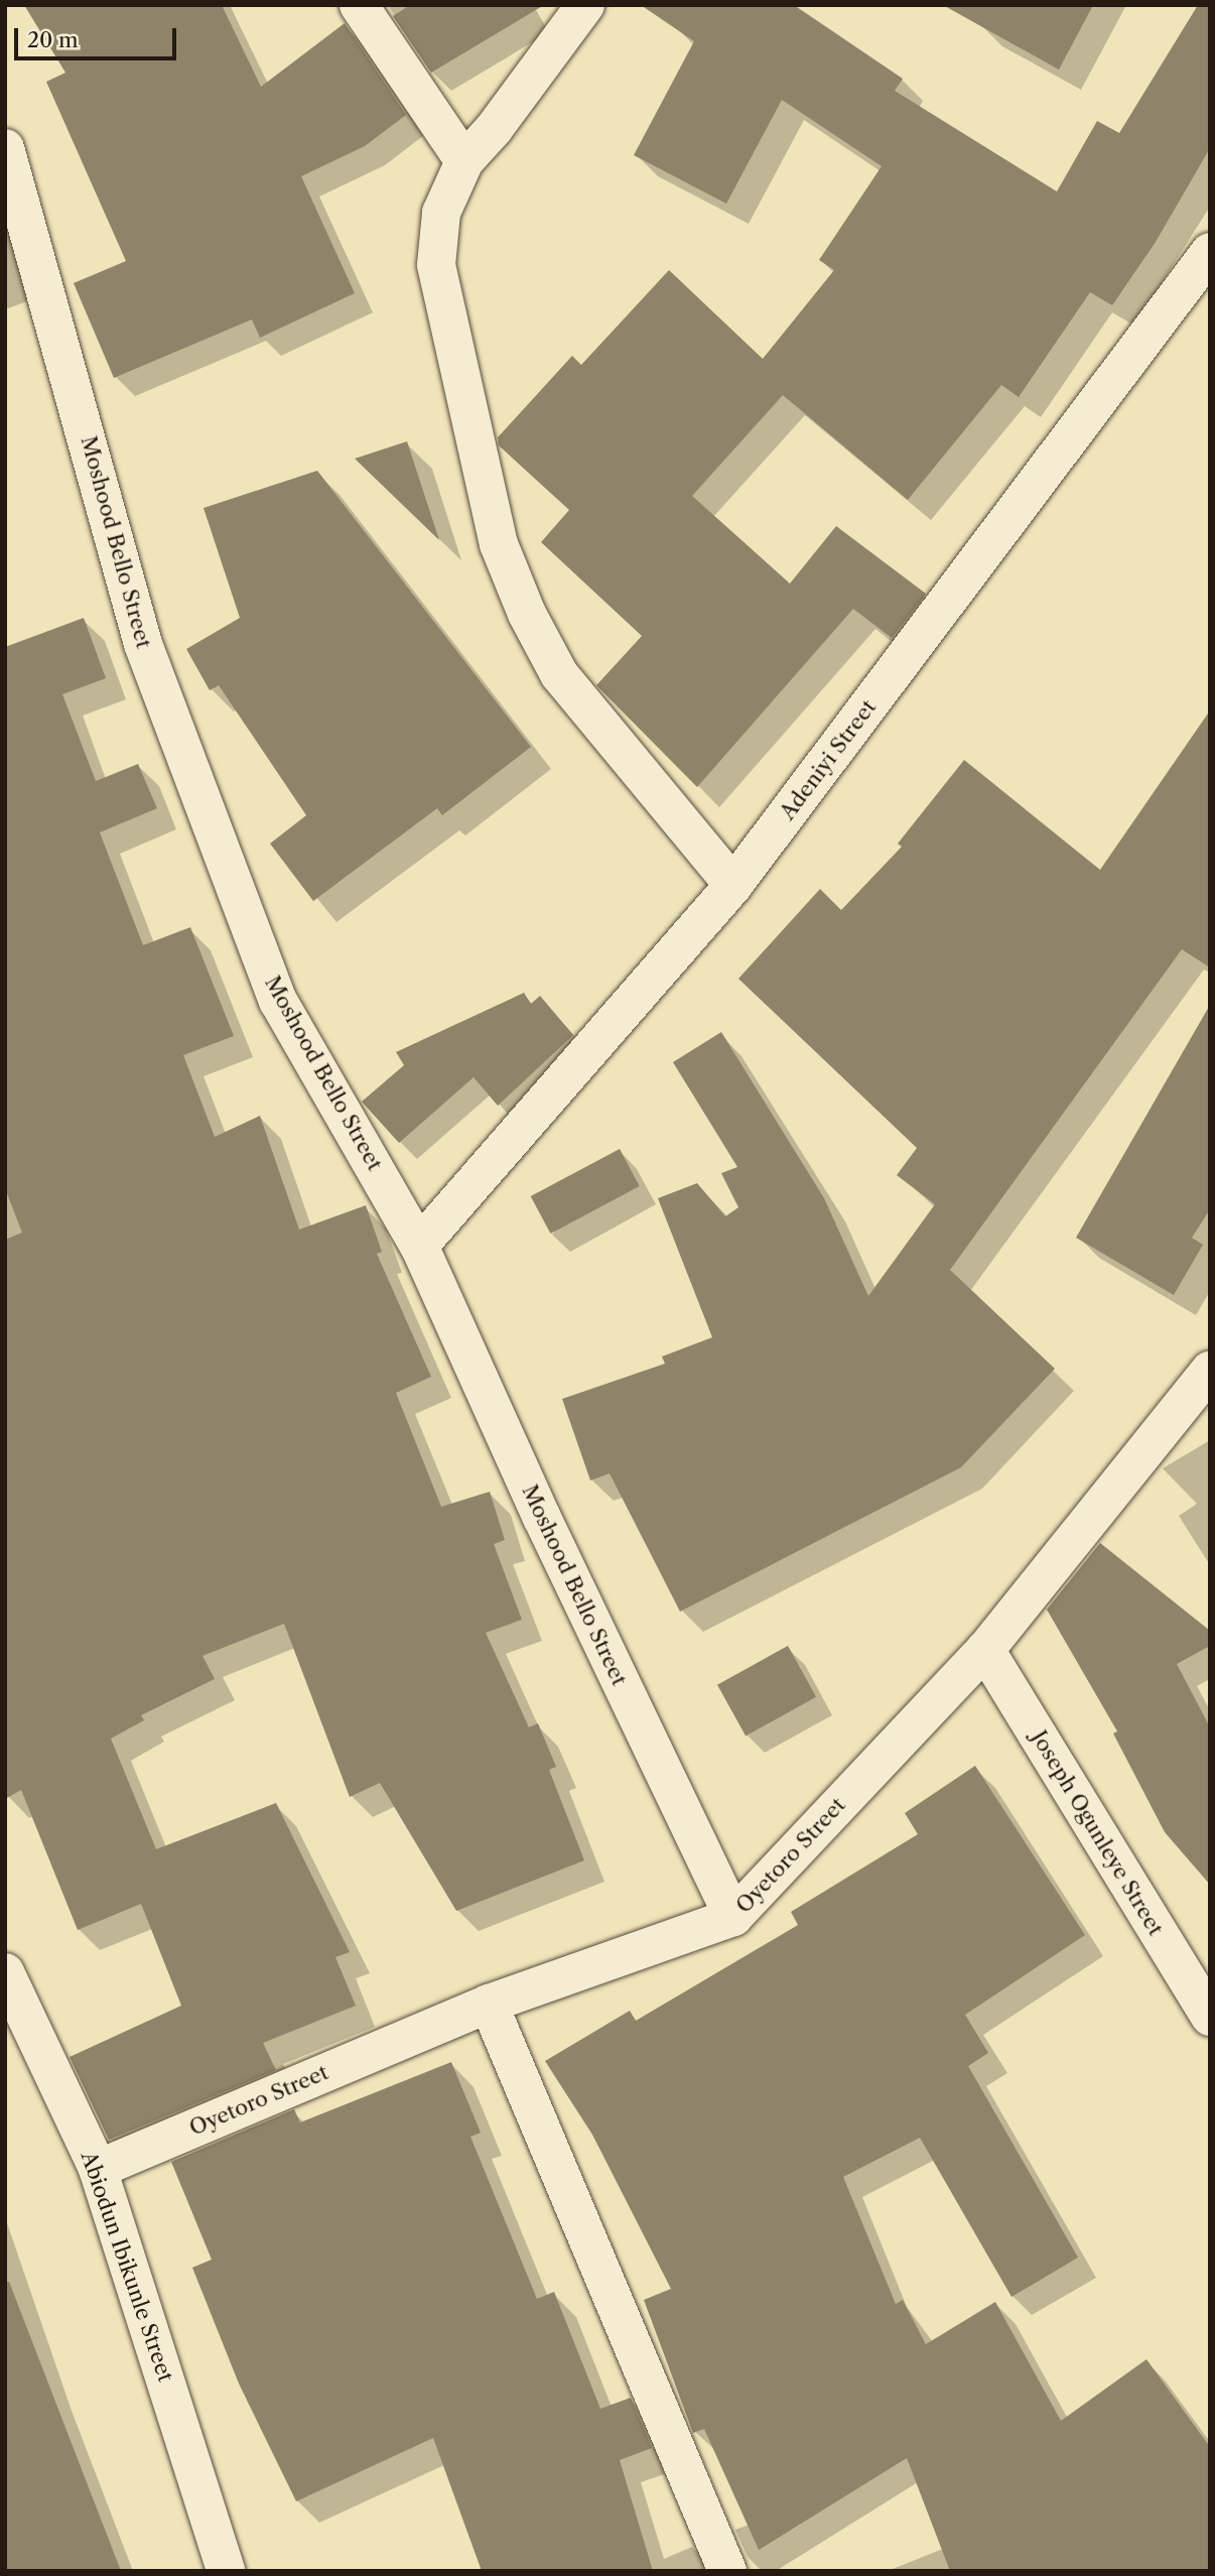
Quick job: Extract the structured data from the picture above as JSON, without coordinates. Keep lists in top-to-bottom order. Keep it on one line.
{"streets":{"street":["Moshood Bello Street","Adeniyi Street","Joseph Ogunleye Street","Oyetoro Street","Abiodun Ibikunle Street"]},"crossings":[["Moshood Bello Street","Adeniyi Street"],["Moshood Bello Street","Oyetoro Street"],["Joseph Ogunleye Street","Oyetoro Street"],["Oyetoro Street","Abiodun Ibikunle Street"]],"scale_bar":"20 m"}
